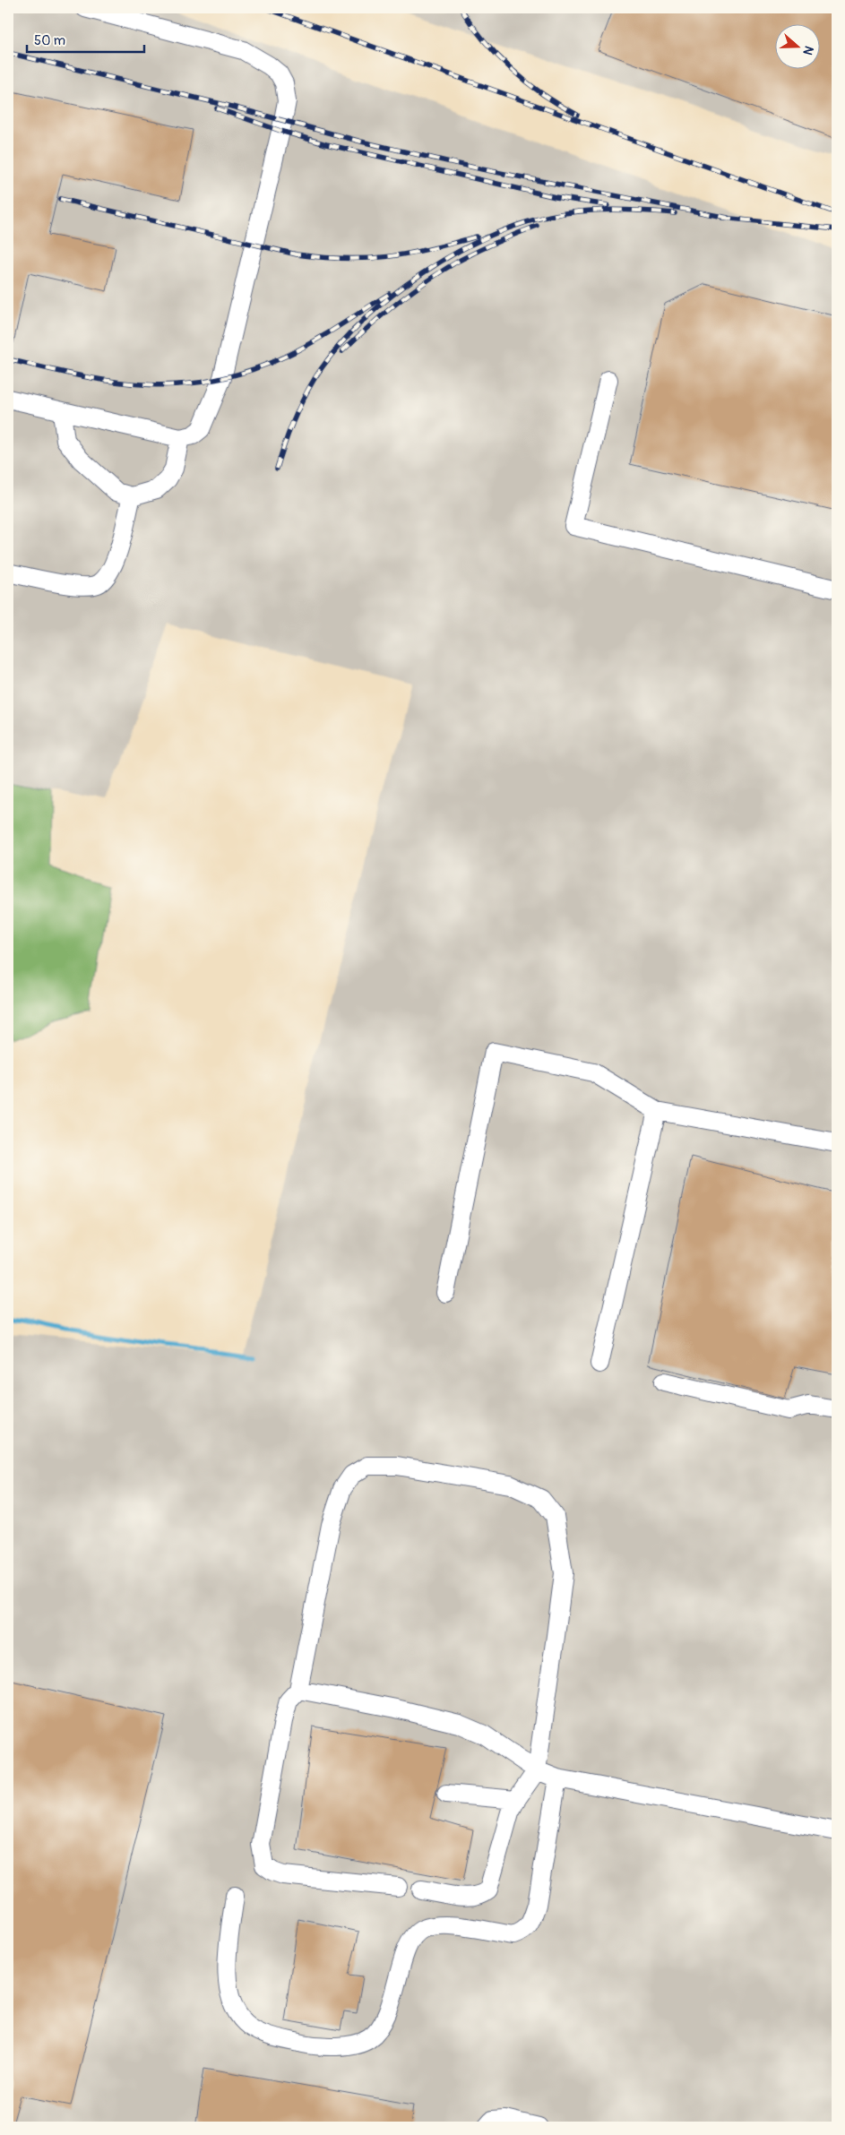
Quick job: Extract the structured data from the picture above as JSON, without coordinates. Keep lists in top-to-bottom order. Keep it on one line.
{"scale_bar":"50 m","north":"right"}
